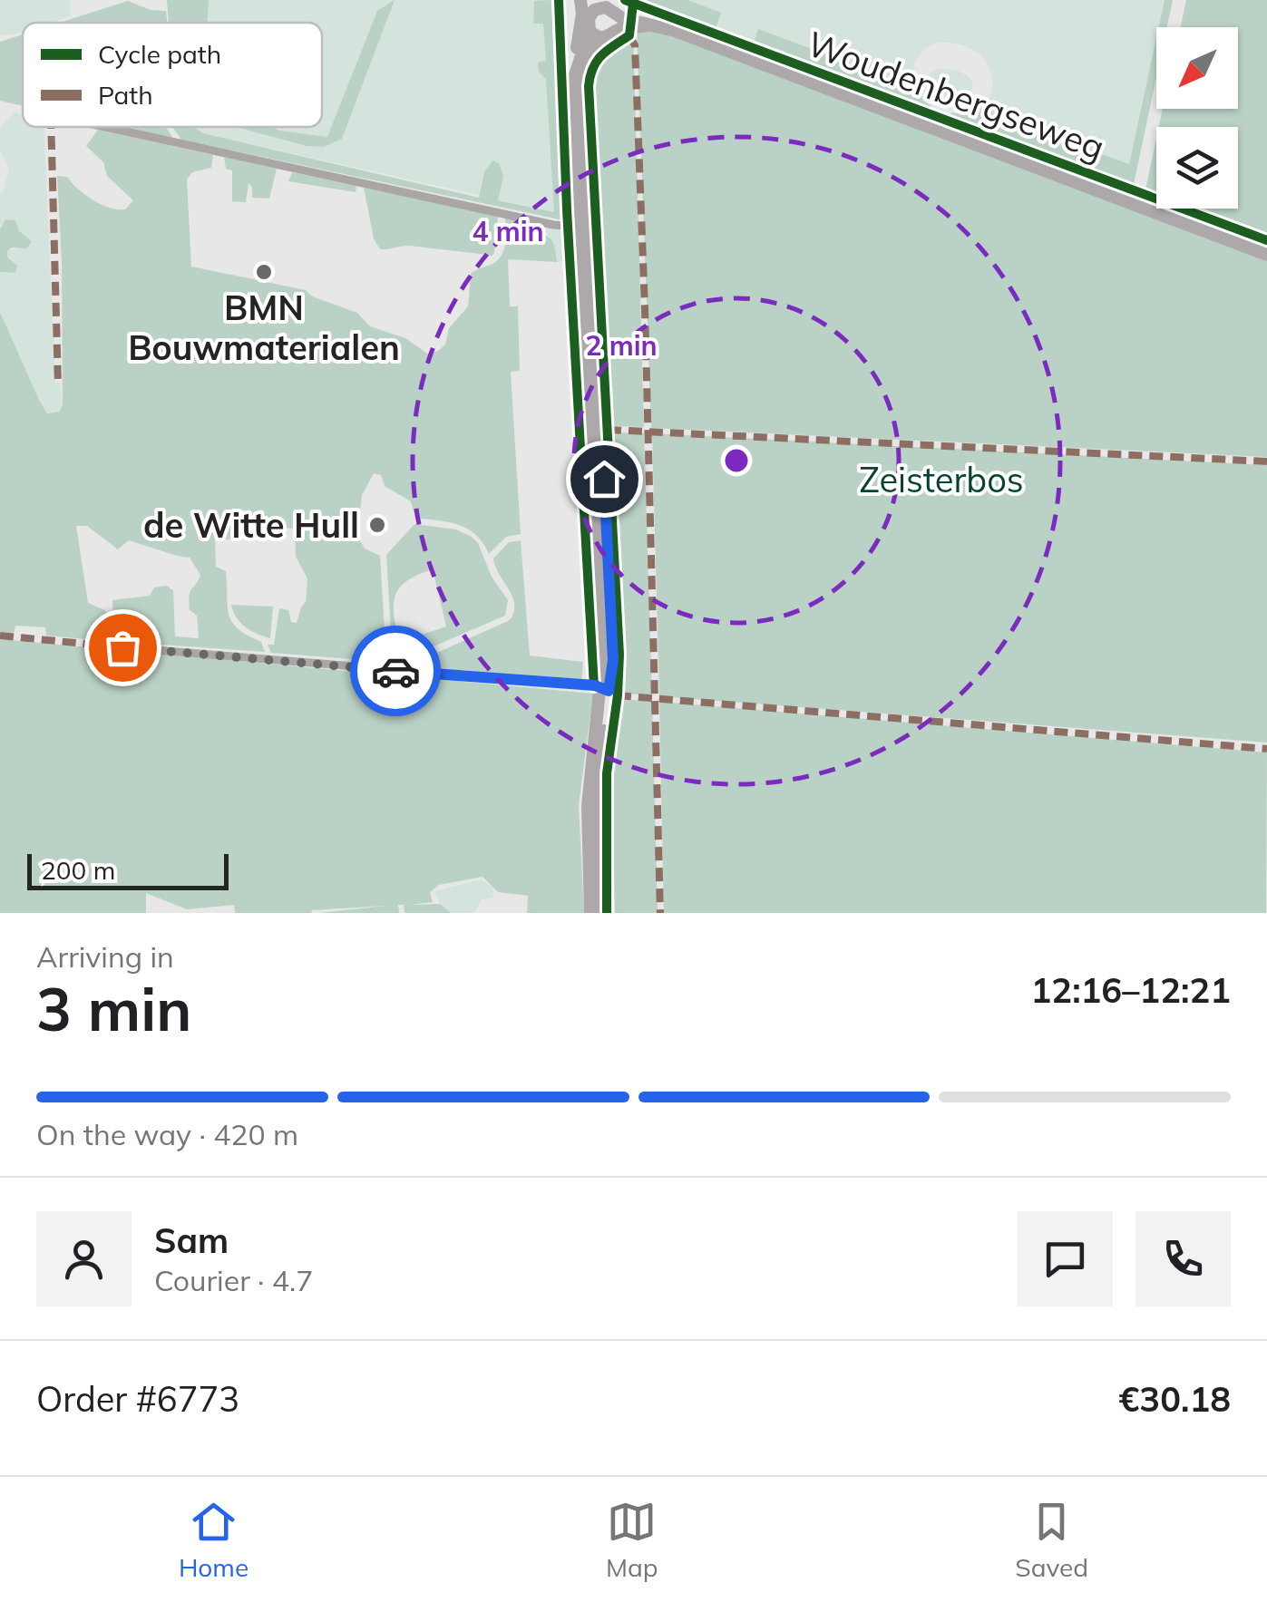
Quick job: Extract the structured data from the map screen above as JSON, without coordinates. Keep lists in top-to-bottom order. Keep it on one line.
{"streets":{"main road":["Woudenbergseweg"]},"parks":["Zeisterbos"],"places":["BMN Bouwmaterialen","de Witte Hull"],"legend":["Cycle path","Path"],"scale_bar":"200 m","north":"bottom left","page":{"scale":"200 m","heading":["3 min","Arriving in","12:16–12:21"],"panel":["Sam","Courier · 4.7","Order #6773","€30.18"],"bar":"On the way · 420 m","tabs":["Home","Map","Saved"]},"rings":["4 min","2 min"]}
